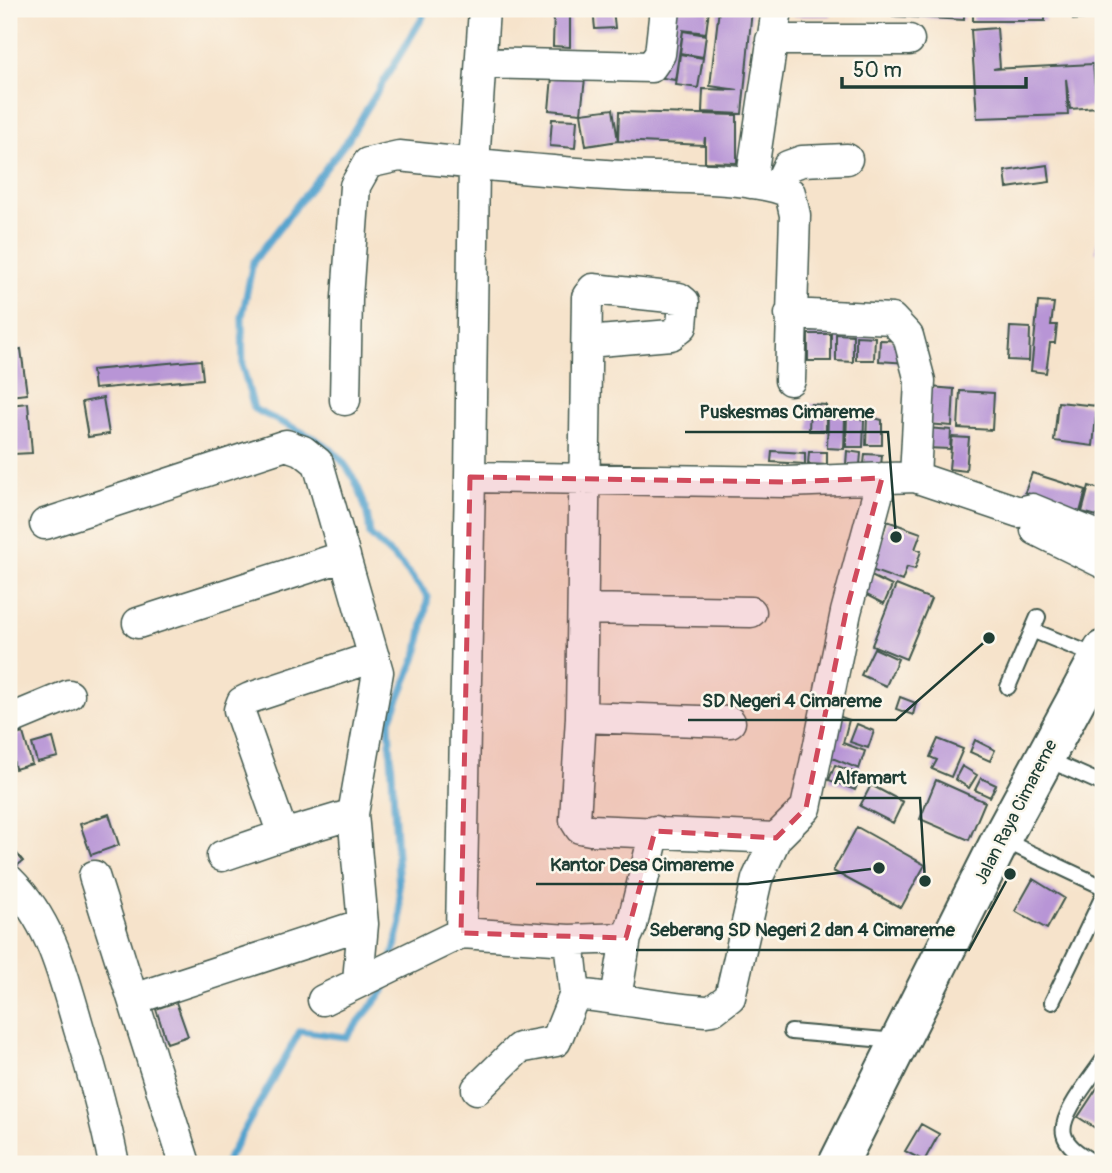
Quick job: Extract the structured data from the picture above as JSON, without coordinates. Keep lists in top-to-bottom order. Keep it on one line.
{"streets":{"highway":["Jalan Raya Cimareme"]},"places":["Puskesmas Cimareme","SD Negeri 4 Cimareme","Kantor Desa Cimareme","Seberang SD Negeri 2 dan 4 Cimareme","Alfamart"],"scale_bar":"50 m"}
